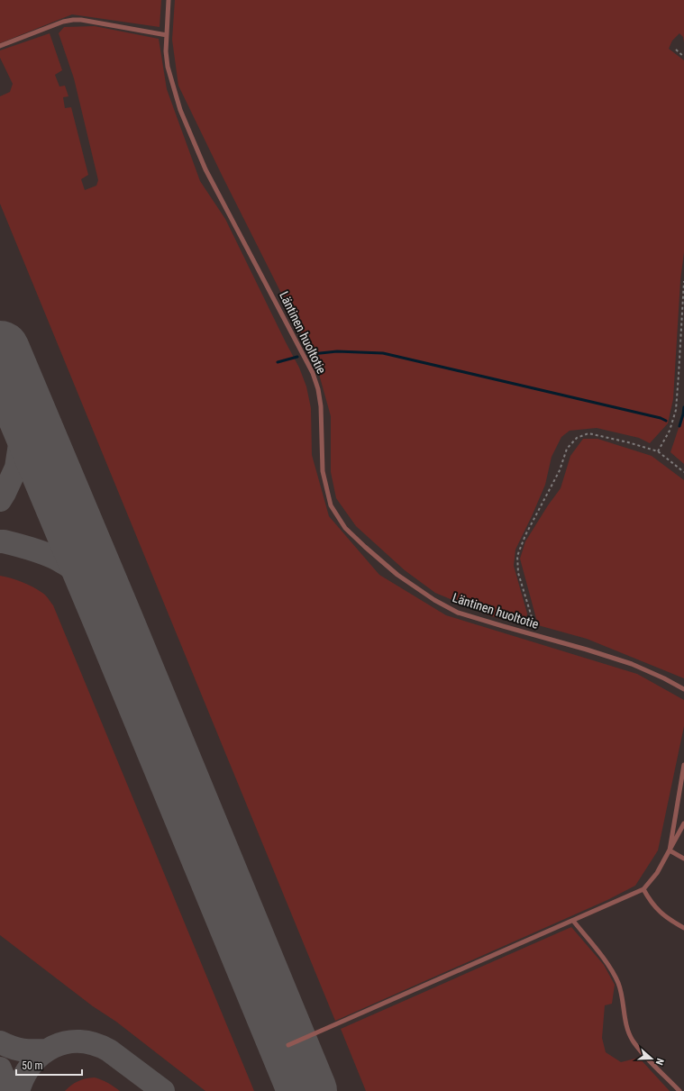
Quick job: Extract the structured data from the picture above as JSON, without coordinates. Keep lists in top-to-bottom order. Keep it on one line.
{"streets":{"lane":["Läntinen huoltotie"]},"scale_bar":"50 m","north":"right"}
